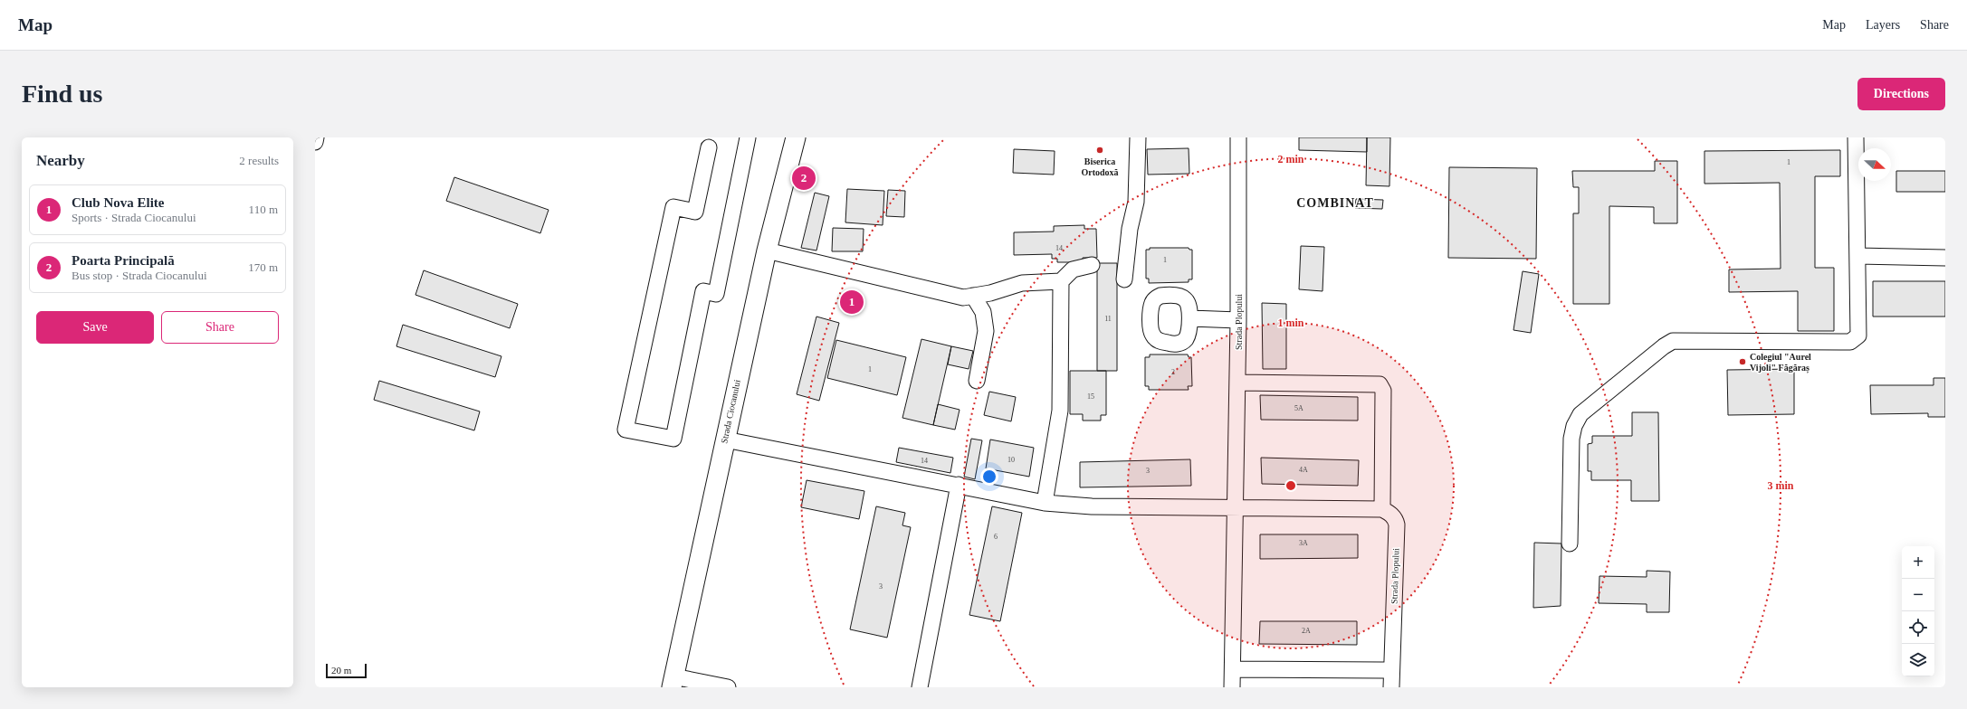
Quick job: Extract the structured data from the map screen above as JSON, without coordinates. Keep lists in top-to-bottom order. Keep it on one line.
{"streets":{"main road":["Strada Ciocanului"],"street":["Strada Plopului"]},"districts":["COMBINAT"],"places":["Biserica Ortodoxă","Colegiul \"Aurel Vijoli\" Făgăraș"],"house_numbers":["1","14","1","11","1","2","15","5A","10","14","4A","3","6","3A","3","2A"],"scale_bar":"20 m","north":"right","page":{"header":"Map","nav":["Map","Layers","Share"],"buttons":["Directions",["Save","Share"]],"title":"Find us","heading":["Nearby","2 results"],"pins":["2","1"],"list":[{"mark":"1","name":"Club Nova Elite","note":"Sports · Strada Ciocanului","value":"110 m"},{"mark":"2","name":"Poarta Principală","note":"Bus stop · Strada Ciocanului","value":"170 m"}],"map_buttons":["+","−"],"scale":"20 m"},"rings":["2 min","1 min","3 min"]}
